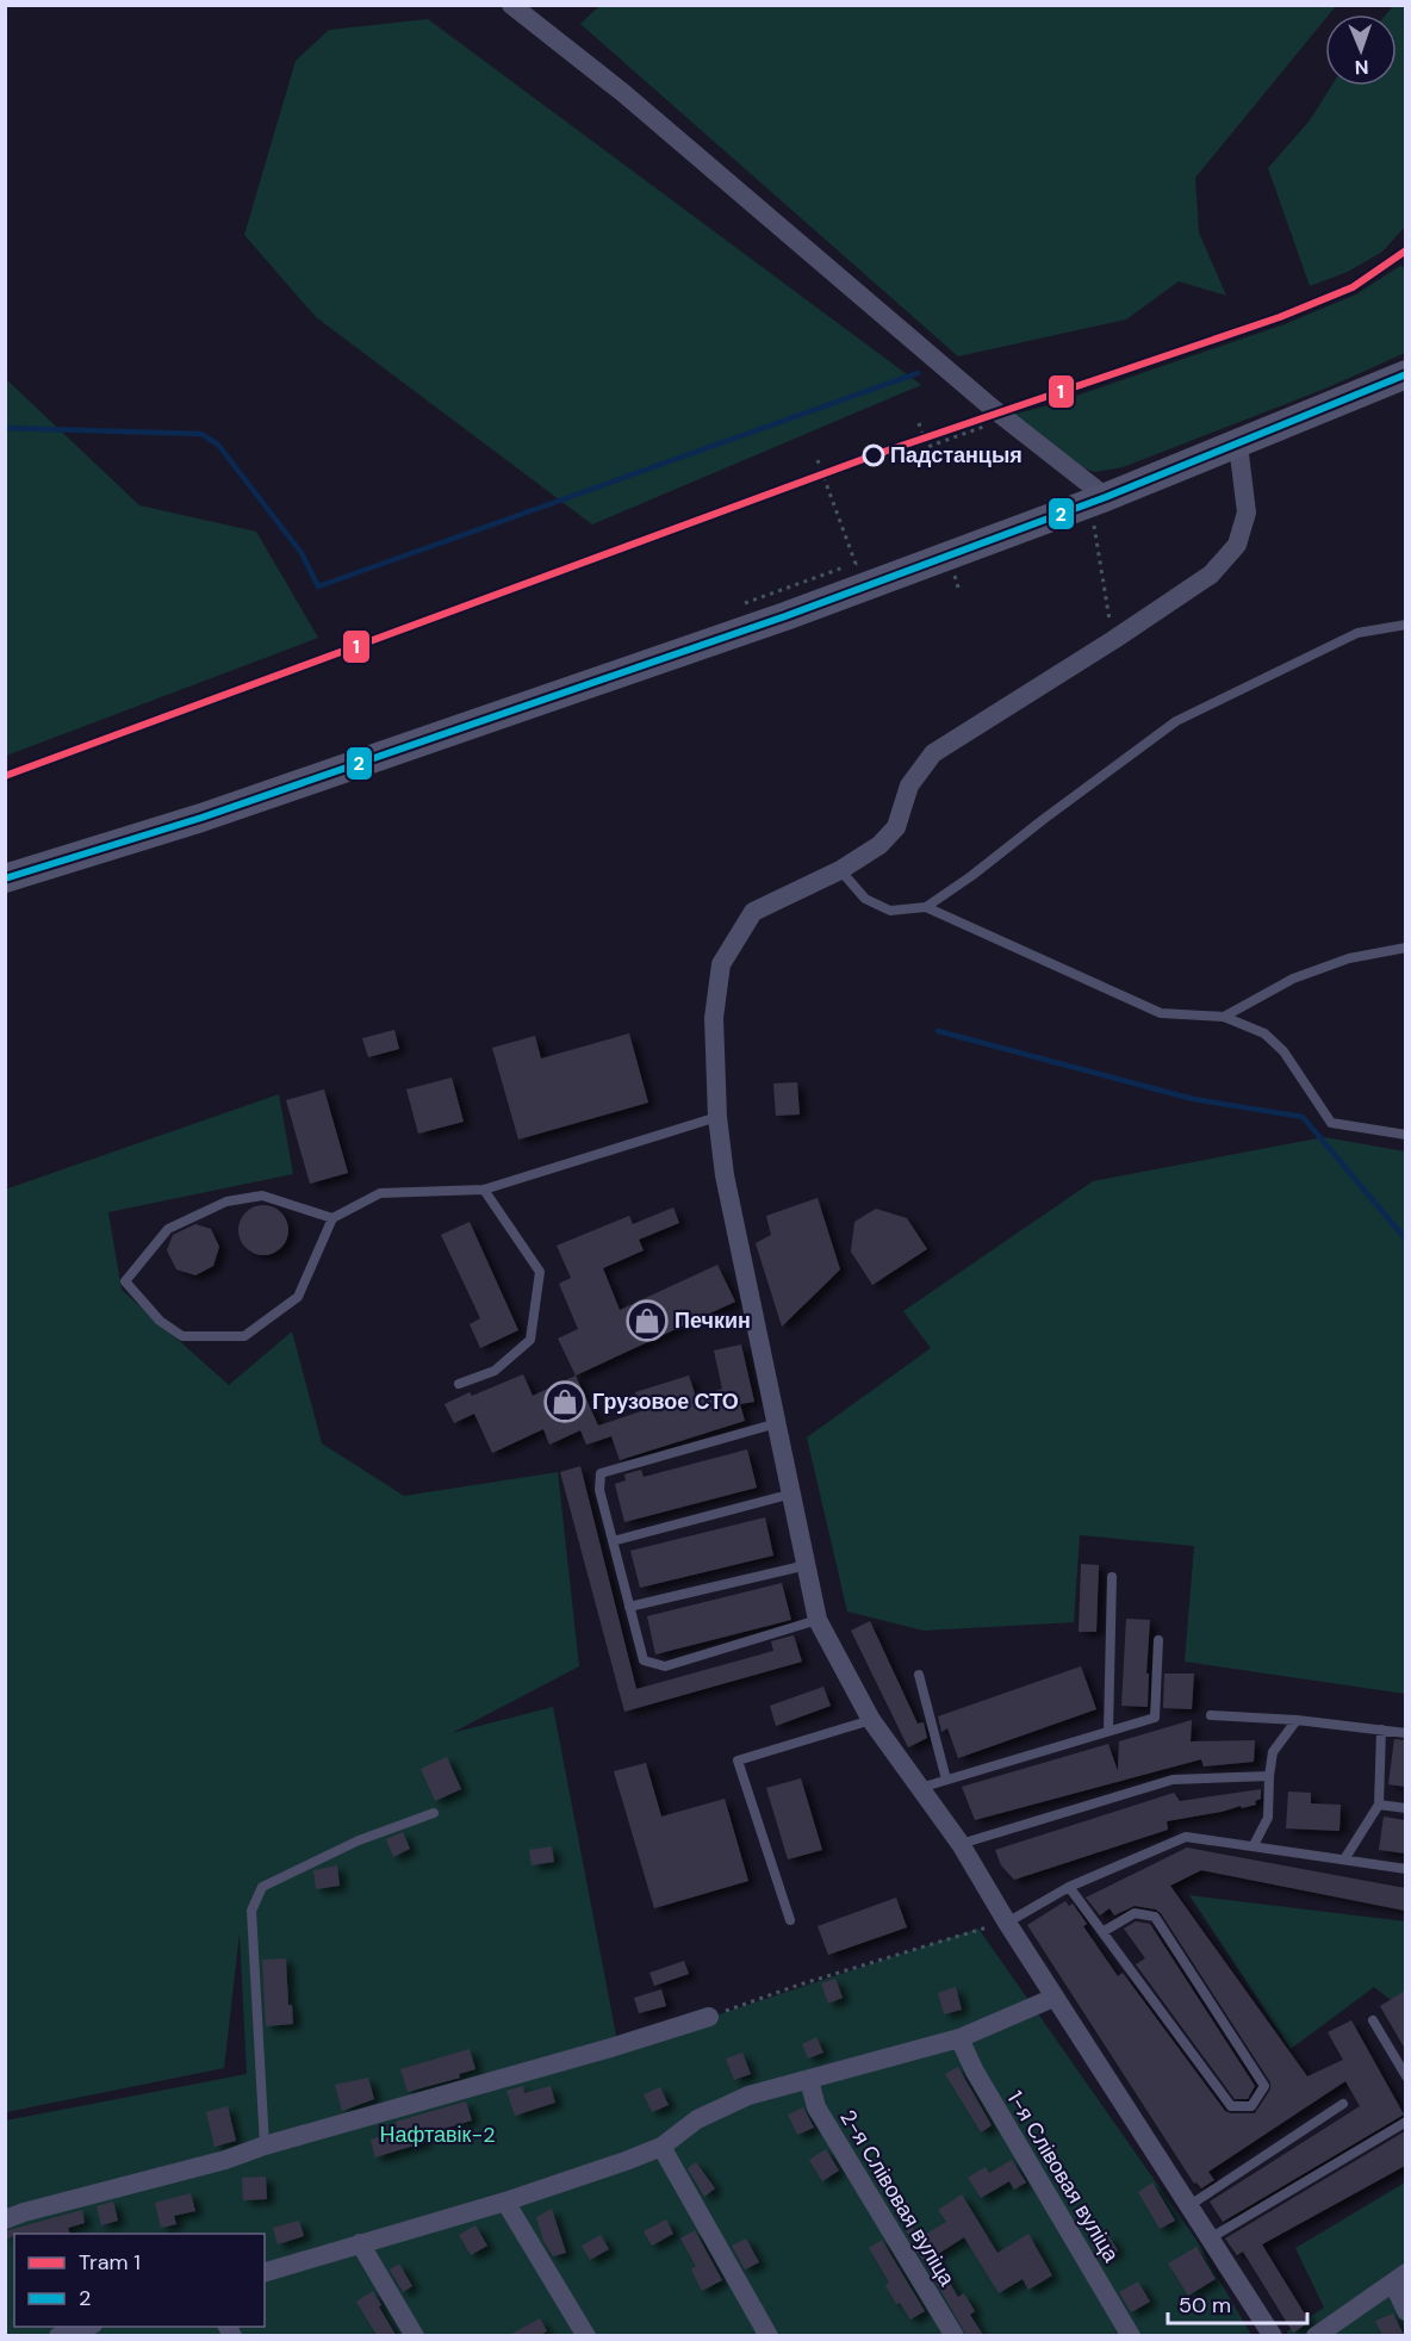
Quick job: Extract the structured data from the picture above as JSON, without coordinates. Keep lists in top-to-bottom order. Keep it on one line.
{"streets":{"street":["1-я Слівовая вуліца","2-я Слівовая вуліца"]},"parks":["Нафтавік-2"],"places":{"other":["Падстанцыя"],"shop":["Печкин","Грузовое СТО"]},"lines":["tram line 1","transit line 2"],"legend":["Tram 1","2"],"scale_bar":"50 m","north":"bottom"}
